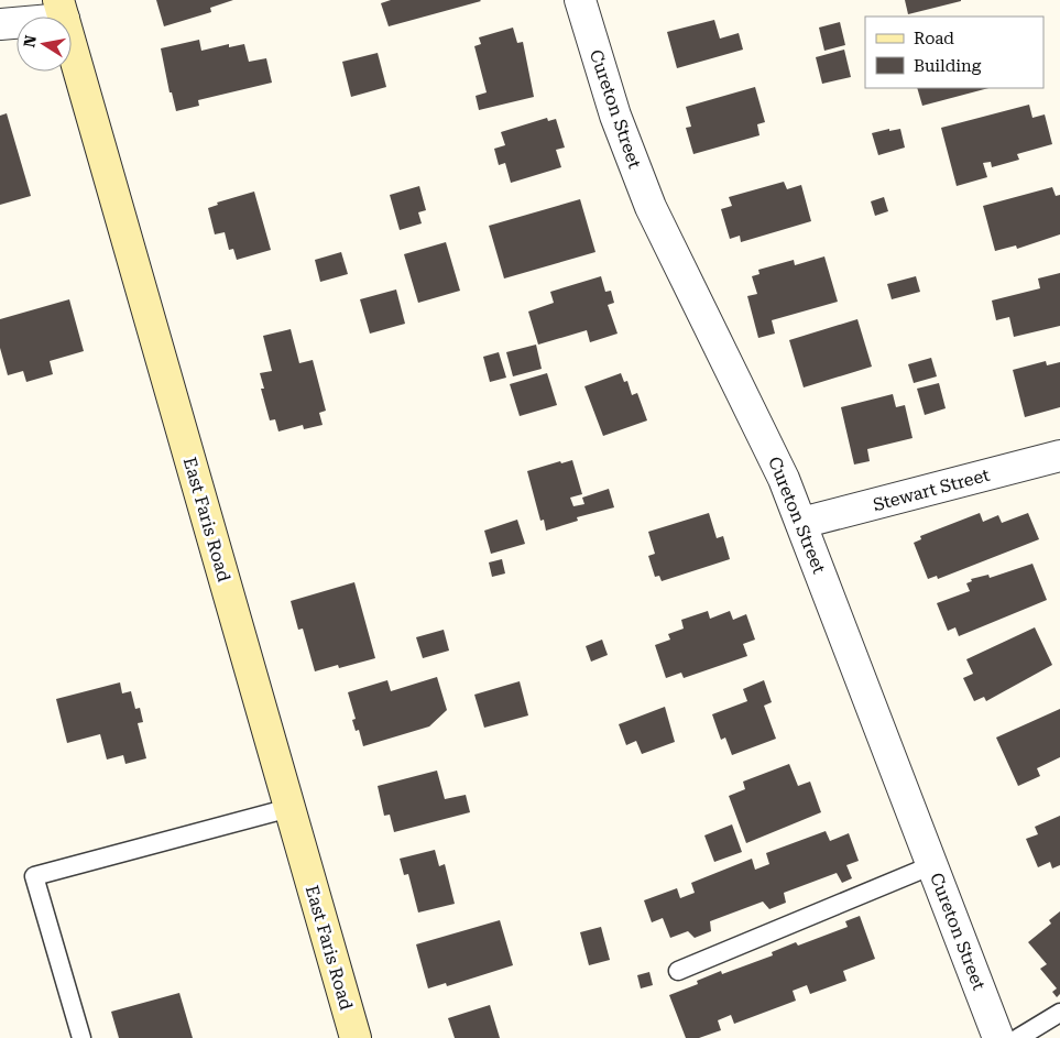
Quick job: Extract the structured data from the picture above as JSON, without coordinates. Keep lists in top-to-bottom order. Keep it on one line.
{"streets":{"main road":["East Faris Road"],"street":["Cureton Street","Stewart Street"]},"crossings":[["Cureton Street","Stewart Street"]],"legend":["Road","Building"],"north":"left"}
